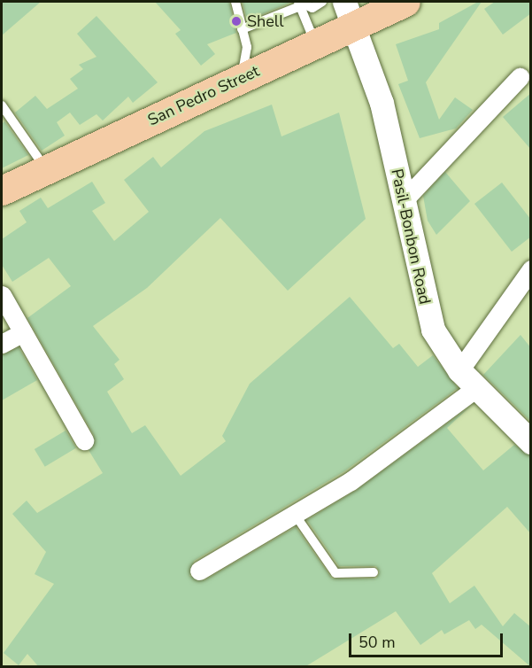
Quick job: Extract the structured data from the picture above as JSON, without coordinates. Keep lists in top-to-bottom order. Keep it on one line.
{"streets":{"main road":["San Pedro Street"],"street":["Pasil-Bonbon Road"]},"crossings":[["San Pedro Street","Pasil-Bonbon Road"]],"places":["Shell"],"scale_bar":"50 m"}
